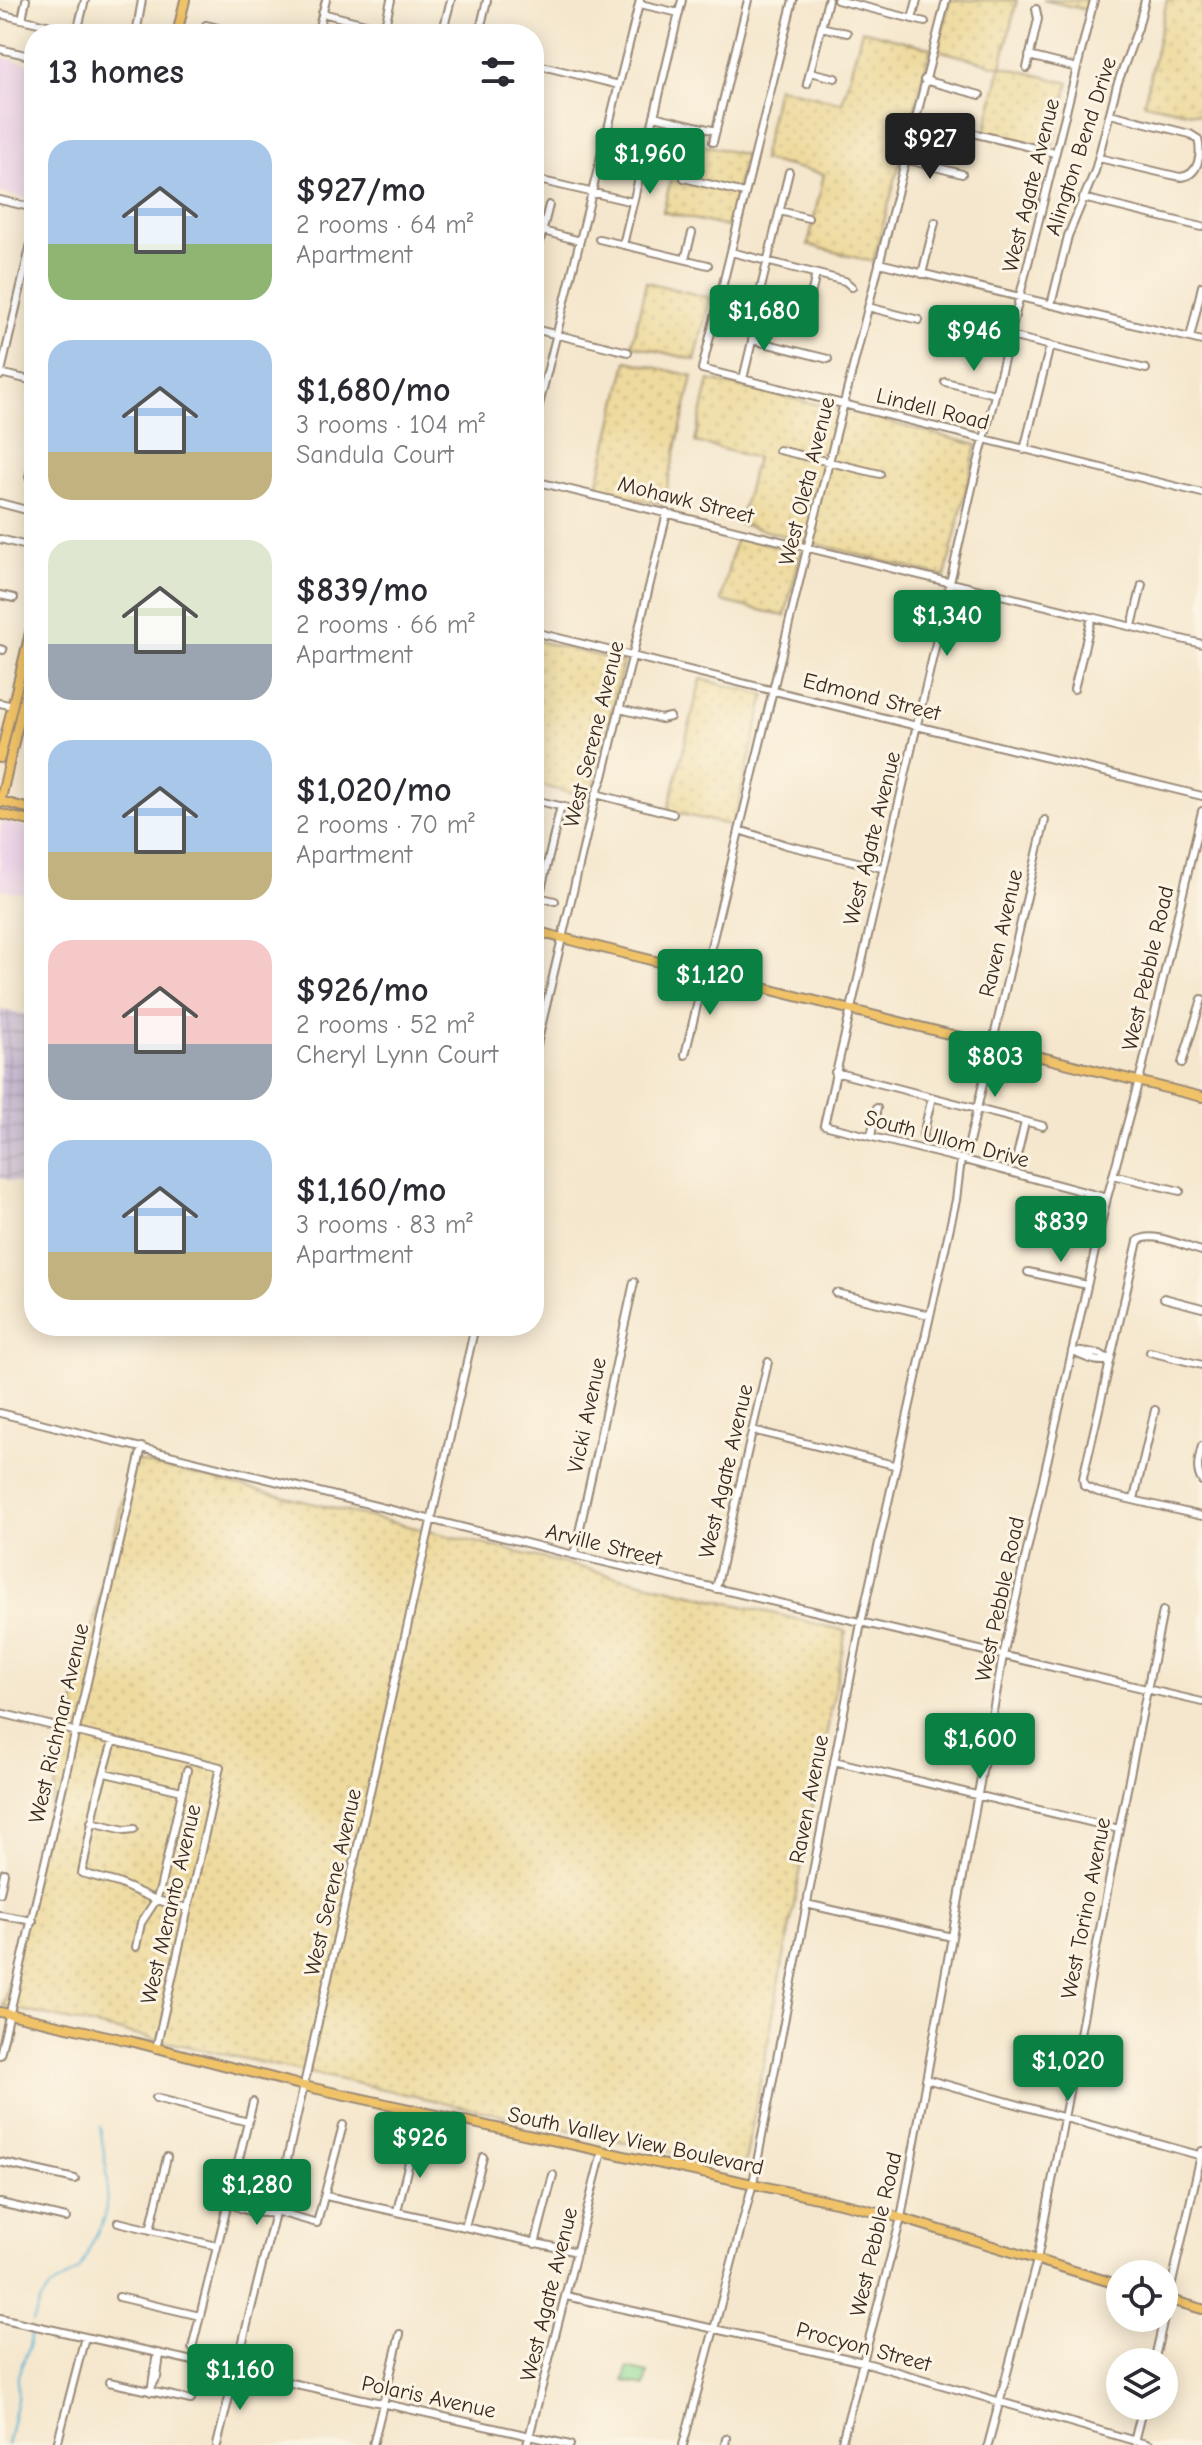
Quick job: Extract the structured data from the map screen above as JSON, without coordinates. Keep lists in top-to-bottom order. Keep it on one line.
{"streets":{"main road":["South Valley View Boulevard"],"street":["Alington Bend Drive","West Agate Avenue","Lindell Road","West Oleta Avenue","Mohawk Street","Edmond Street","West Serene Avenue","Raven Avenue","West Pebble Road","South Ullom Drive","Vicki Avenue","Arville Street","West Richmar Avenue","West Meranto Avenue","West Torino Avenue","Procyon Street","Polaris Avenue"]},"crossings":[["West Agate Avenue","Lindell Road"],["West Agate Avenue","Mohawk Street"],["West Agate Avenue","Edmond Street"],["West Agate Avenue","South Ullom Drive"],["West Agate Avenue","Arville Street"],["West Agate Avenue","South Valley View Boulevard"],["West Agate Avenue","Procyon Street"],["West Agate Avenue","Polaris Avenue"],["Lindell Road","West Oleta Avenue"],["West Oleta Avenue","Mohawk Street"],["West Oleta Avenue","Edmond Street"],["Mohawk Street","West Serene Avenue"],["Edmond Street","West Serene Avenue"],["West Serene Avenue","Arville Street"],["West Serene Avenue","South Valley View Boulevard"],["West Serene Avenue","Polaris Avenue"],["Raven Avenue","South Ullom Drive"],["Raven Avenue","Arville Street"],["Raven Avenue","South Valley View Boulevard"],["Raven Avenue","Procyon Street"],["West Pebble Road","South Ullom Drive"],["West Pebble Road","Arville Street"],["West Pebble Road","South Valley View Boulevard"],["West Pebble Road","Procyon Street"],["Vicki Avenue","Arville Street"],["Arville Street","West Richmar Avenue"],["Arville Street","West Torino Avenue"],["West Richmar Avenue","South Valley View Boulevard"],["West Meranto Avenue","South Valley View Boulevard"],["West Torino Avenue","South Valley View Boulevard"],["West Torino Avenue","Procyon Street"]],"page":{"heading":"13 homes","price":["$927","$1,960","$1,680","$946","$1,340","$1,120","$803","$839","$1,600","$1,020","$926","$1,280","$1,160"],"list":[{"name":"$927/mo","note":"2 rooms · 64 m² · Apartment"},{"name":"$1,680/mo","note":"3 rooms · 104 m² · Sandula Court"},{"name":"$839/mo","note":"2 rooms · 66 m² · Apartment"},{"name":"$1,020/mo","note":"2 rooms · 70 m² · Apartment"},{"name":"$926/mo","note":"2 rooms · 52 m² · Cheryl Lynn Court"},{"name":"$1,160/mo","note":"3 rooms · 83 m² · Apartment"}]}}
